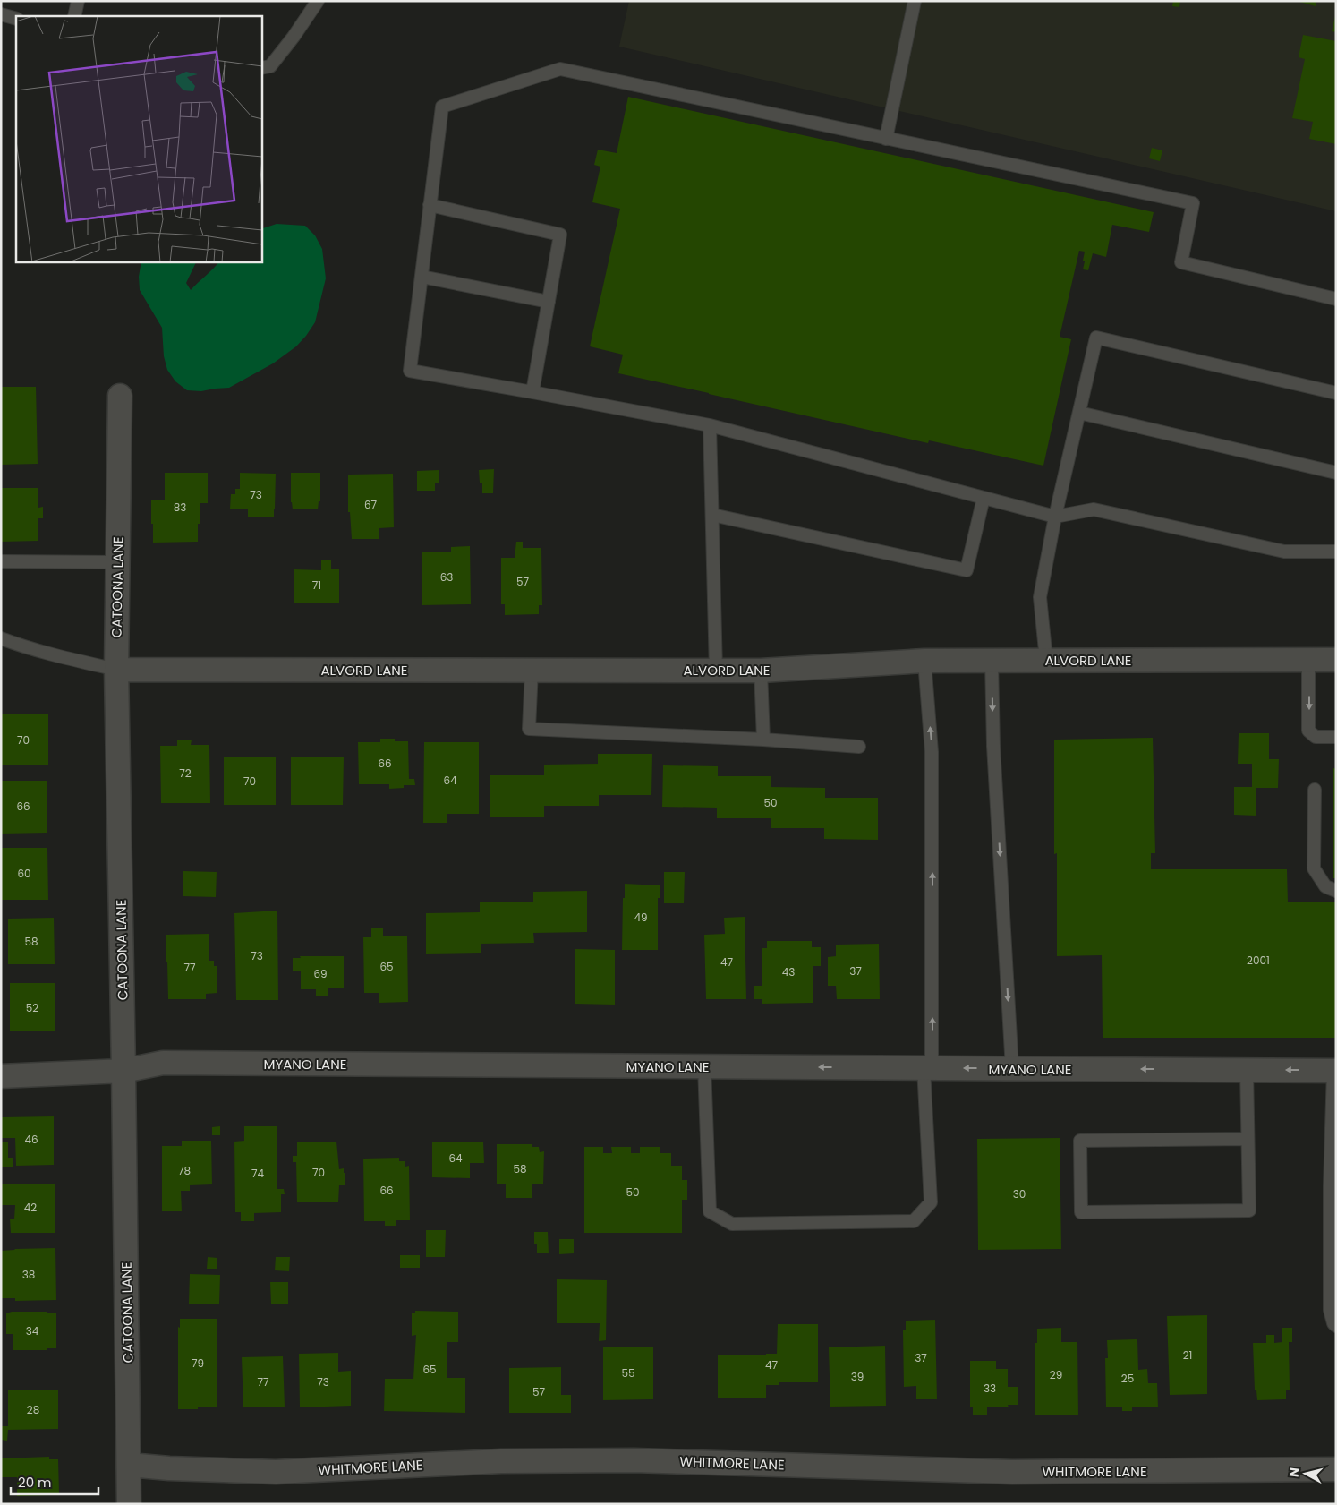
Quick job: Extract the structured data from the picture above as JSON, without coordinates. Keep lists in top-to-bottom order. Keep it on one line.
{"streets":{"street":["CATOONA LANE","ALVORD LANE","MYANO LANE","WHITMORE LANE"]},"crossings":[["CATOONA LANE","ALVORD LANE"],["CATOONA LANE","MYANO LANE"],["CATOONA LANE","WHITMORE LANE"]],"one_way":["MYANO LANE"],"house_numbers":["73","67","83","63","57","71","70","66","72","64","70","50","66","60","49","58","73","2001","47","65","77","37","43","69","52","46","64","58","78","70","74","66","50","30","42","38","34","21","37","79","47","65","55","29","39","25","77","73","33","57","28"],"scale_bar":"20 m","north":"left"}
